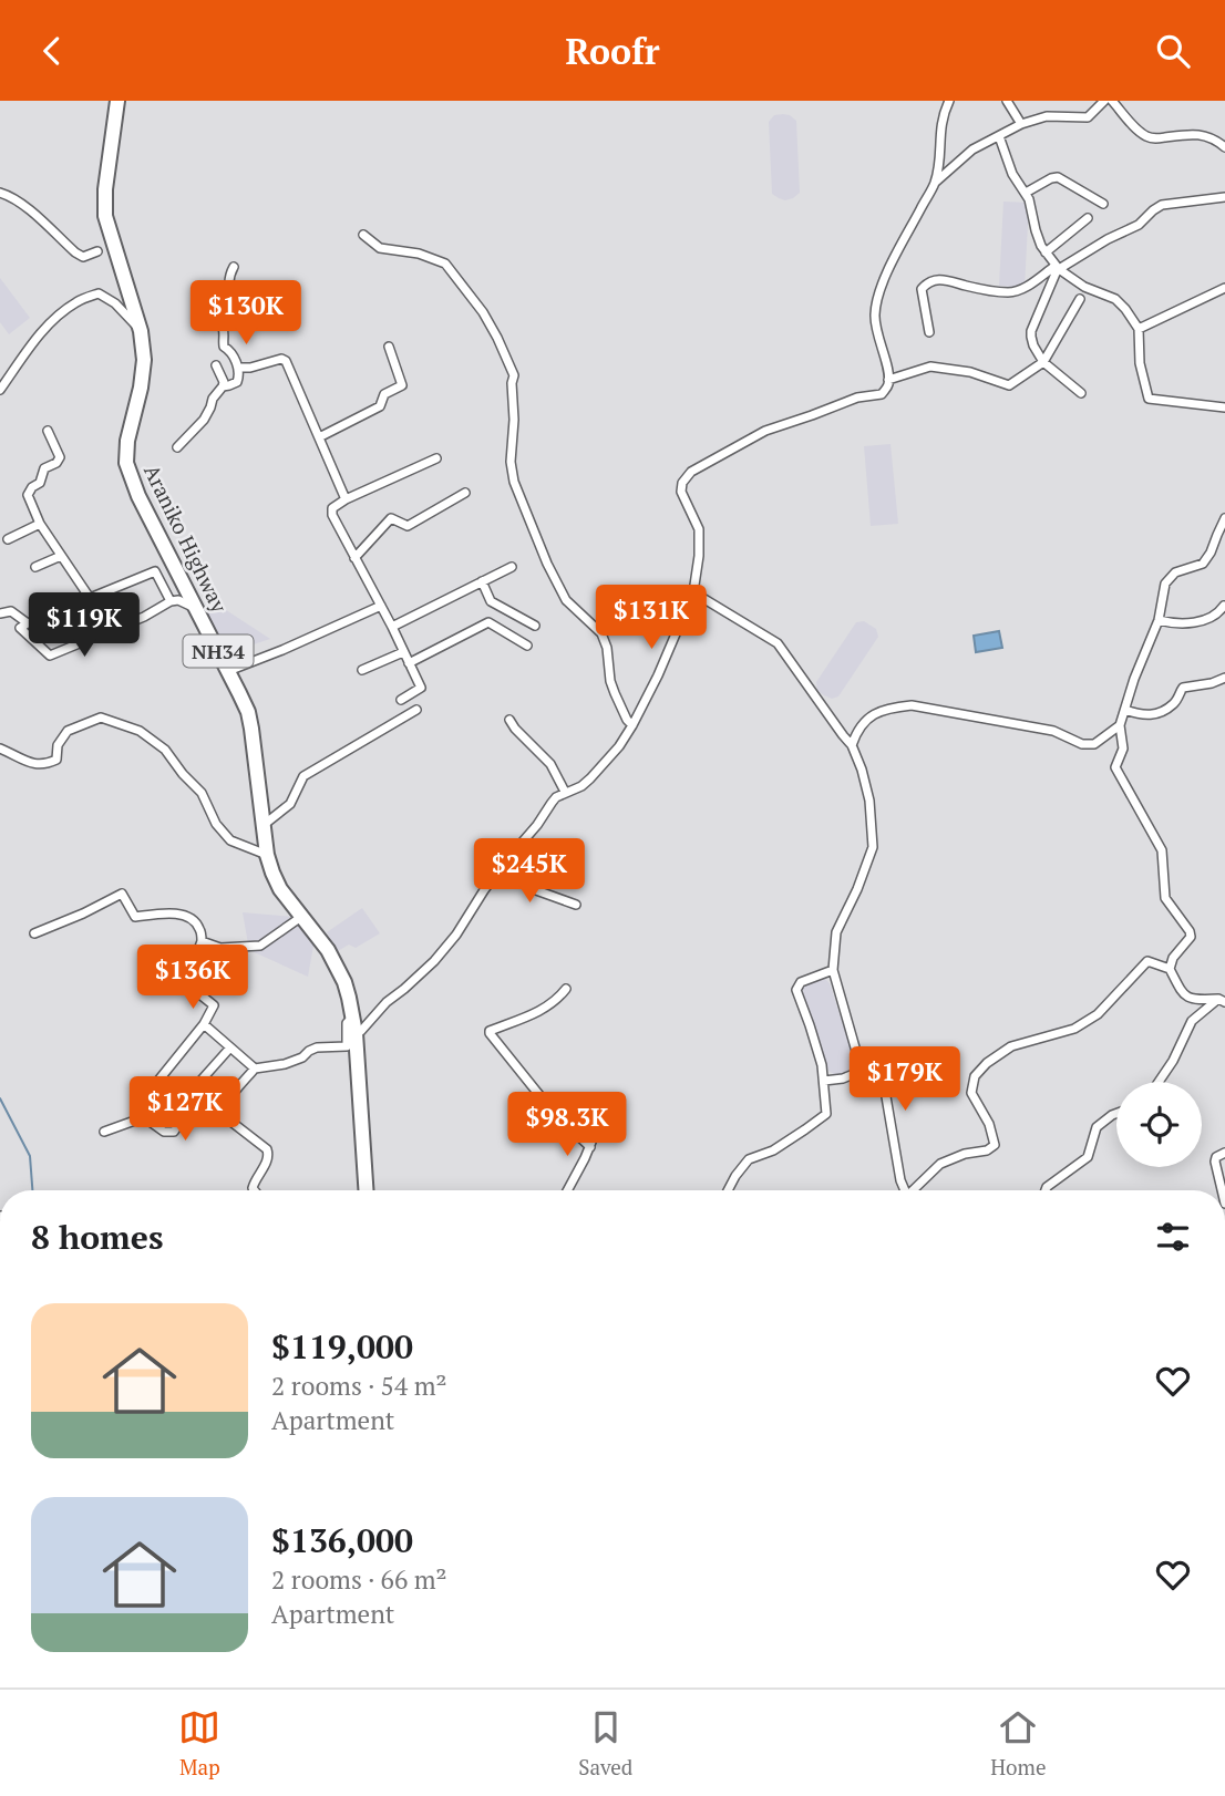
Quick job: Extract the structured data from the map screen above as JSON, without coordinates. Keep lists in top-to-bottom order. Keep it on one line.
{"streets":{"highway":["Araniko Highway","NH34"]},"page":{"header":"Roofr","price":["$130K","$131K","$119K","$245K","$136K","$179K","$127K","$98.3K"],"heading":"8 homes","list":[{"name":"$119,000","note":"2 rooms · 54 m² · Apartment"},{"name":"$136,000","note":"2 rooms · 66 m² · Apartment"}],"tabs":["Map","Saved","Home"]}}
